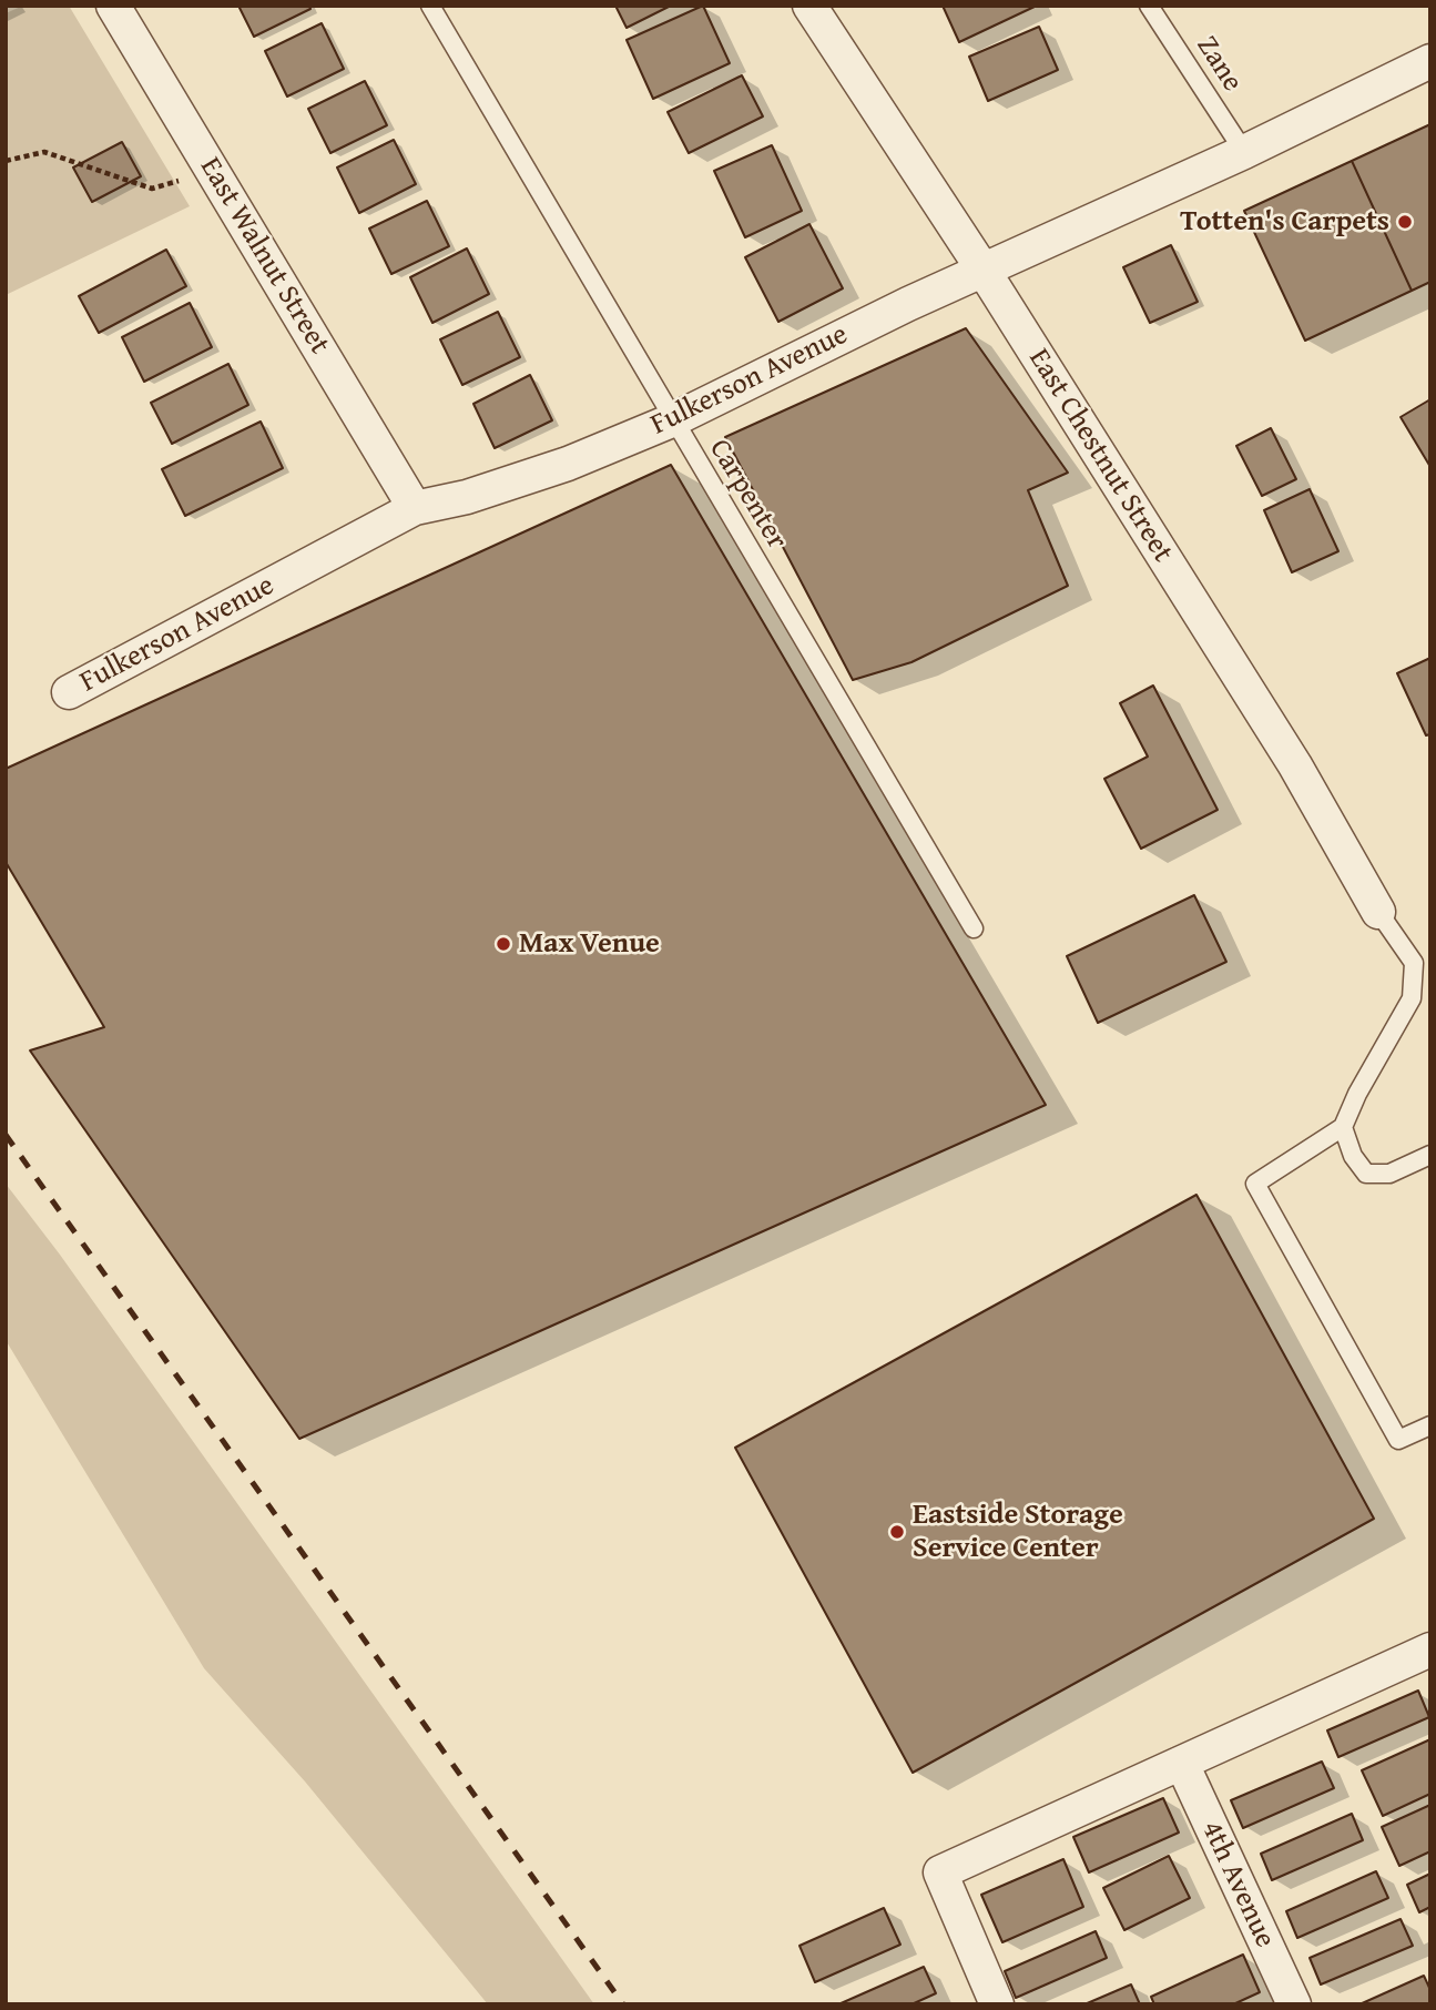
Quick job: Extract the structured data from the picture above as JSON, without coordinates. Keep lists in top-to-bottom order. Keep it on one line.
{"streets":{"street":["East Walnut Street","Fulkerson Avenue","East Chestnut Street","4th Avenue"],"lane":["Zane","Carpenter"]},"crossings":[["Zane","Fulkerson Avenue"],["East Walnut Street","Fulkerson Avenue"],["Fulkerson Avenue","East Chestnut Street"],["Fulkerson Avenue","Carpenter"]],"places":["Totten's Carpets","Max Venue","Eastside Storage Service Center"]}
